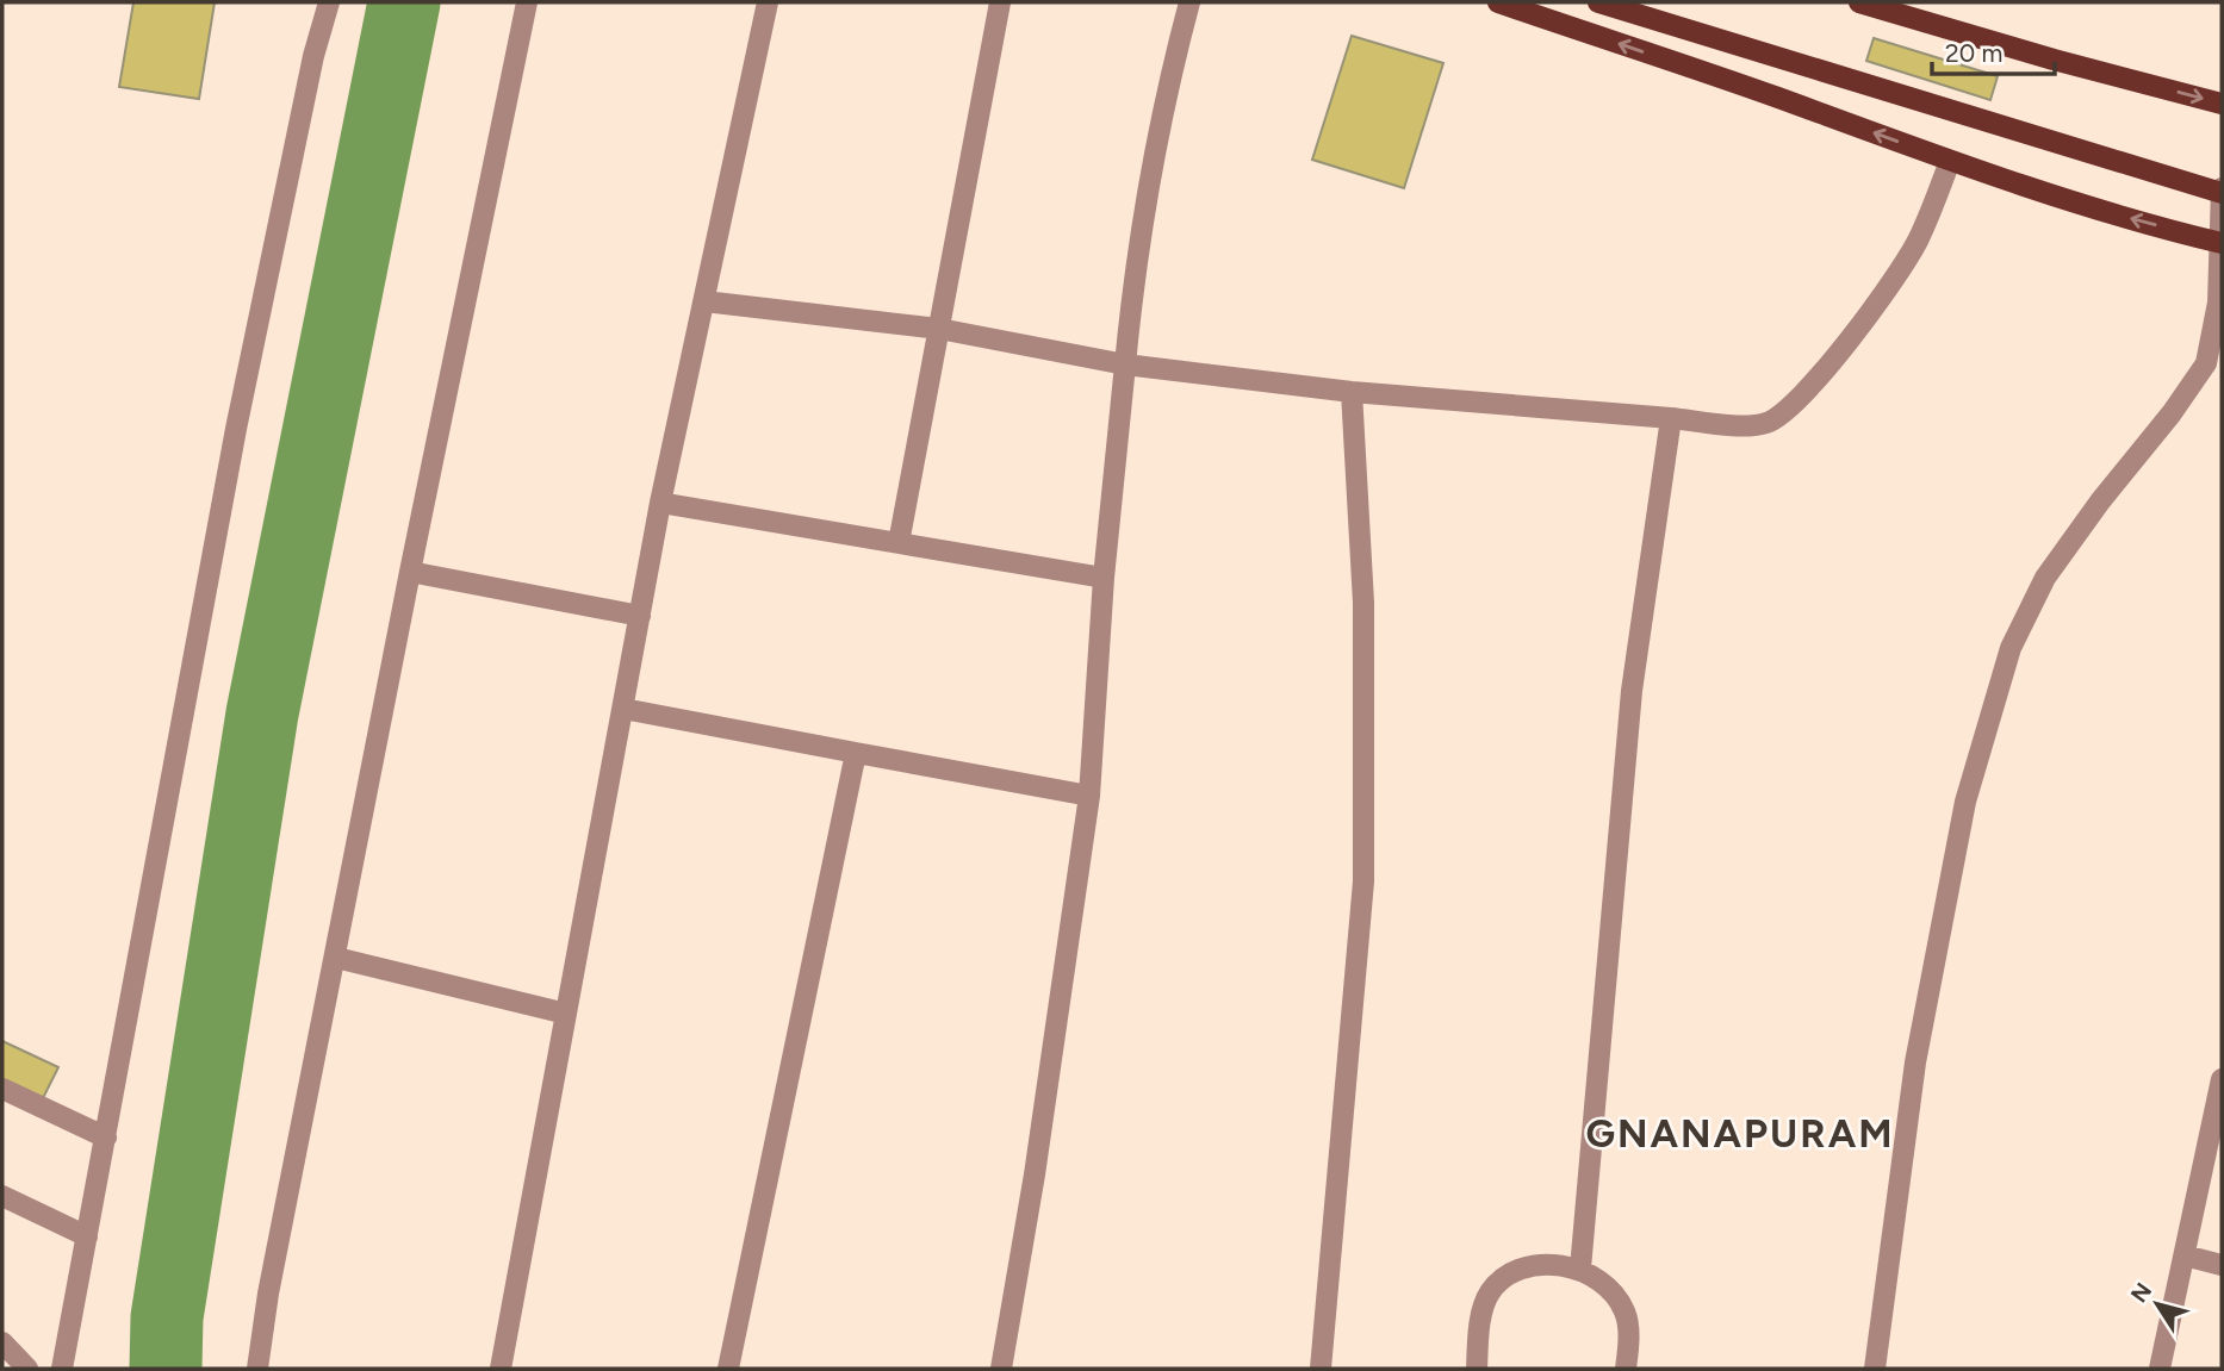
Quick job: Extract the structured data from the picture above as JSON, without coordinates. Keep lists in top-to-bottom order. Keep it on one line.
{"districts":["GNANAPURAM"],"scale_bar":"20 m","north":"top left"}
